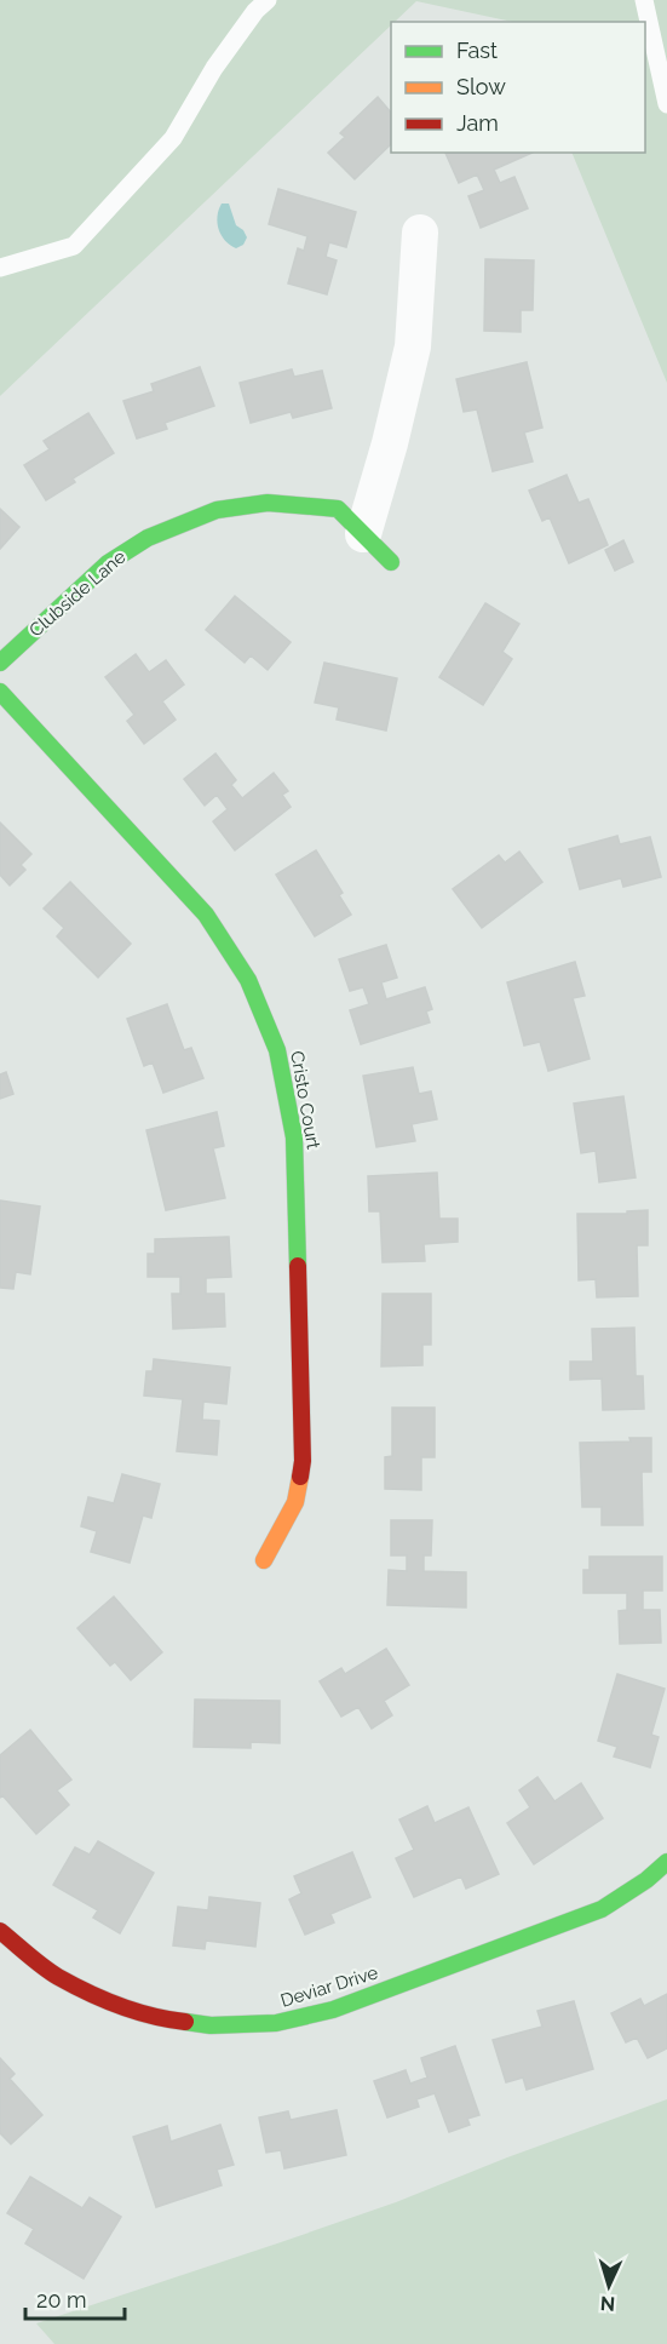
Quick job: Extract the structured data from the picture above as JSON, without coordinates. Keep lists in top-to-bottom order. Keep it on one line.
{"streets":{"street":["Clubside Lane","Cristo Court","Deviar Drive"]},"legend":["Fast","Slow","Jam"],"scale_bar":"20 m","north":"bottom"}
